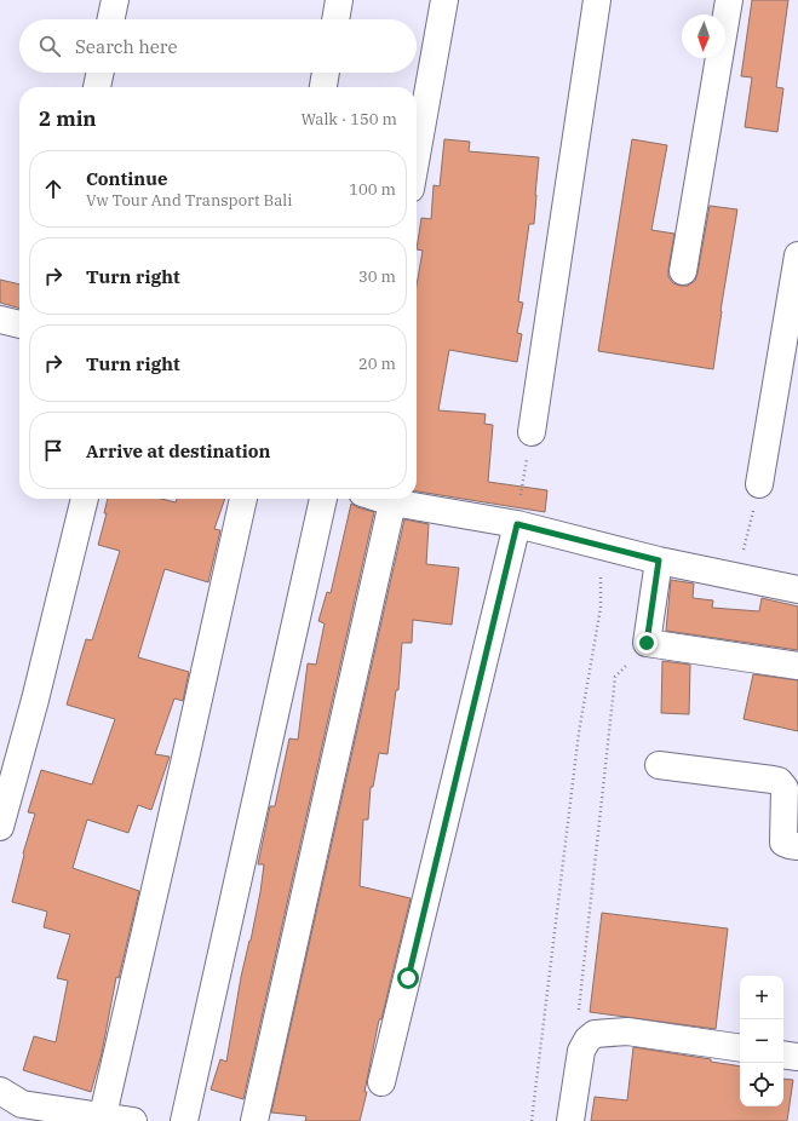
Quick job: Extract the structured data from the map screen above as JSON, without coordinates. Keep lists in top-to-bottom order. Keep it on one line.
{"north":"bottom","page":{"search":"Search here","heading":["2 min","Walk · 150 m"],"list":[["Continue","Vw Tour And Transport Bali","100 m"],["Turn right","30 m"],["Turn right","20 m"],"Arrive at destination"],"map_buttons":["+","−"]}}
